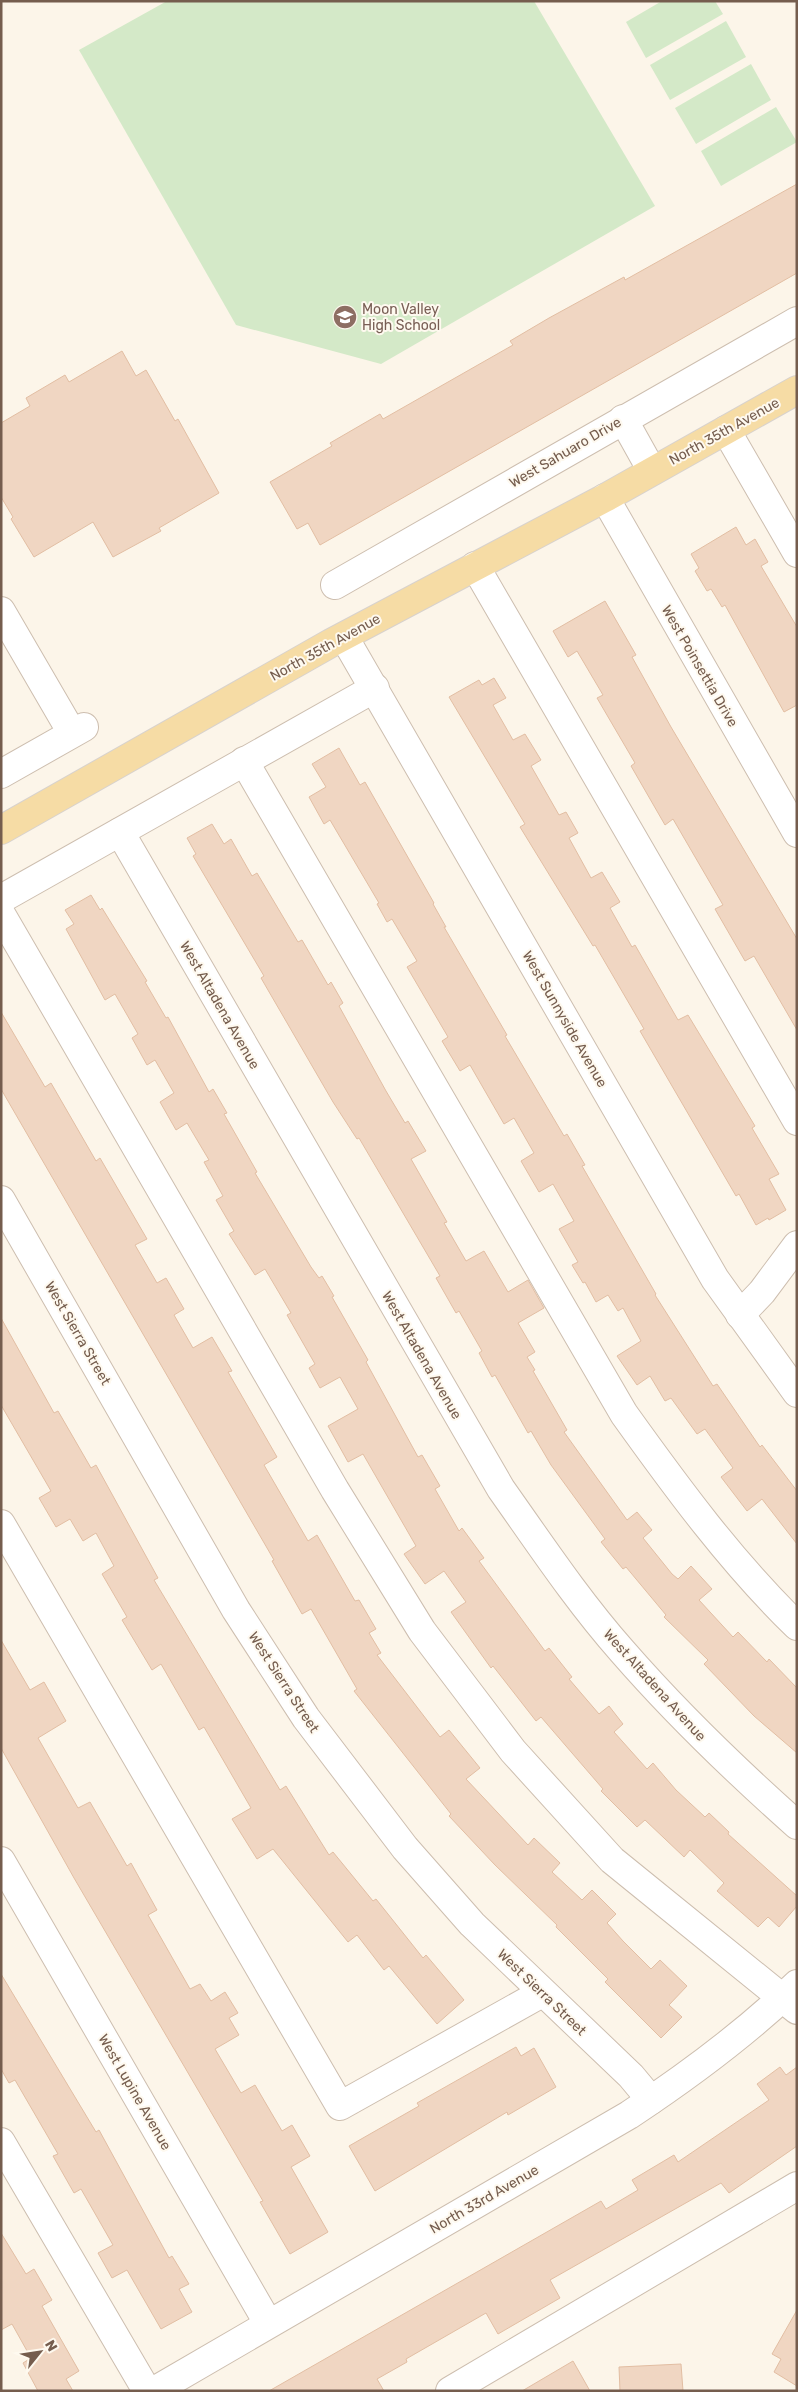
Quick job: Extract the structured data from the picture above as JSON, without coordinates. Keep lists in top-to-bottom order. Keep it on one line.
{"streets":{"main road":["North 35th Avenue"],"street":["West Sahuaro Drive","West Poinsettia Drive","West Altadena Avenue","West Sunnyside Avenue","West Sierra Street","West Lupine Avenue","North 33rd Avenue"]},"crossings":[["North 35th Avenue","West Sahuaro Drive"],["North 35th Avenue","West Poinsettia Drive"],["North 35th Avenue","West Sunnyside Avenue"],["West Sierra Street","North 33rd Avenue"],["West Lupine Avenue","North 33rd Avenue"]],"places":{"school or university":["Moon Valley High School"]},"north":"top right"}
